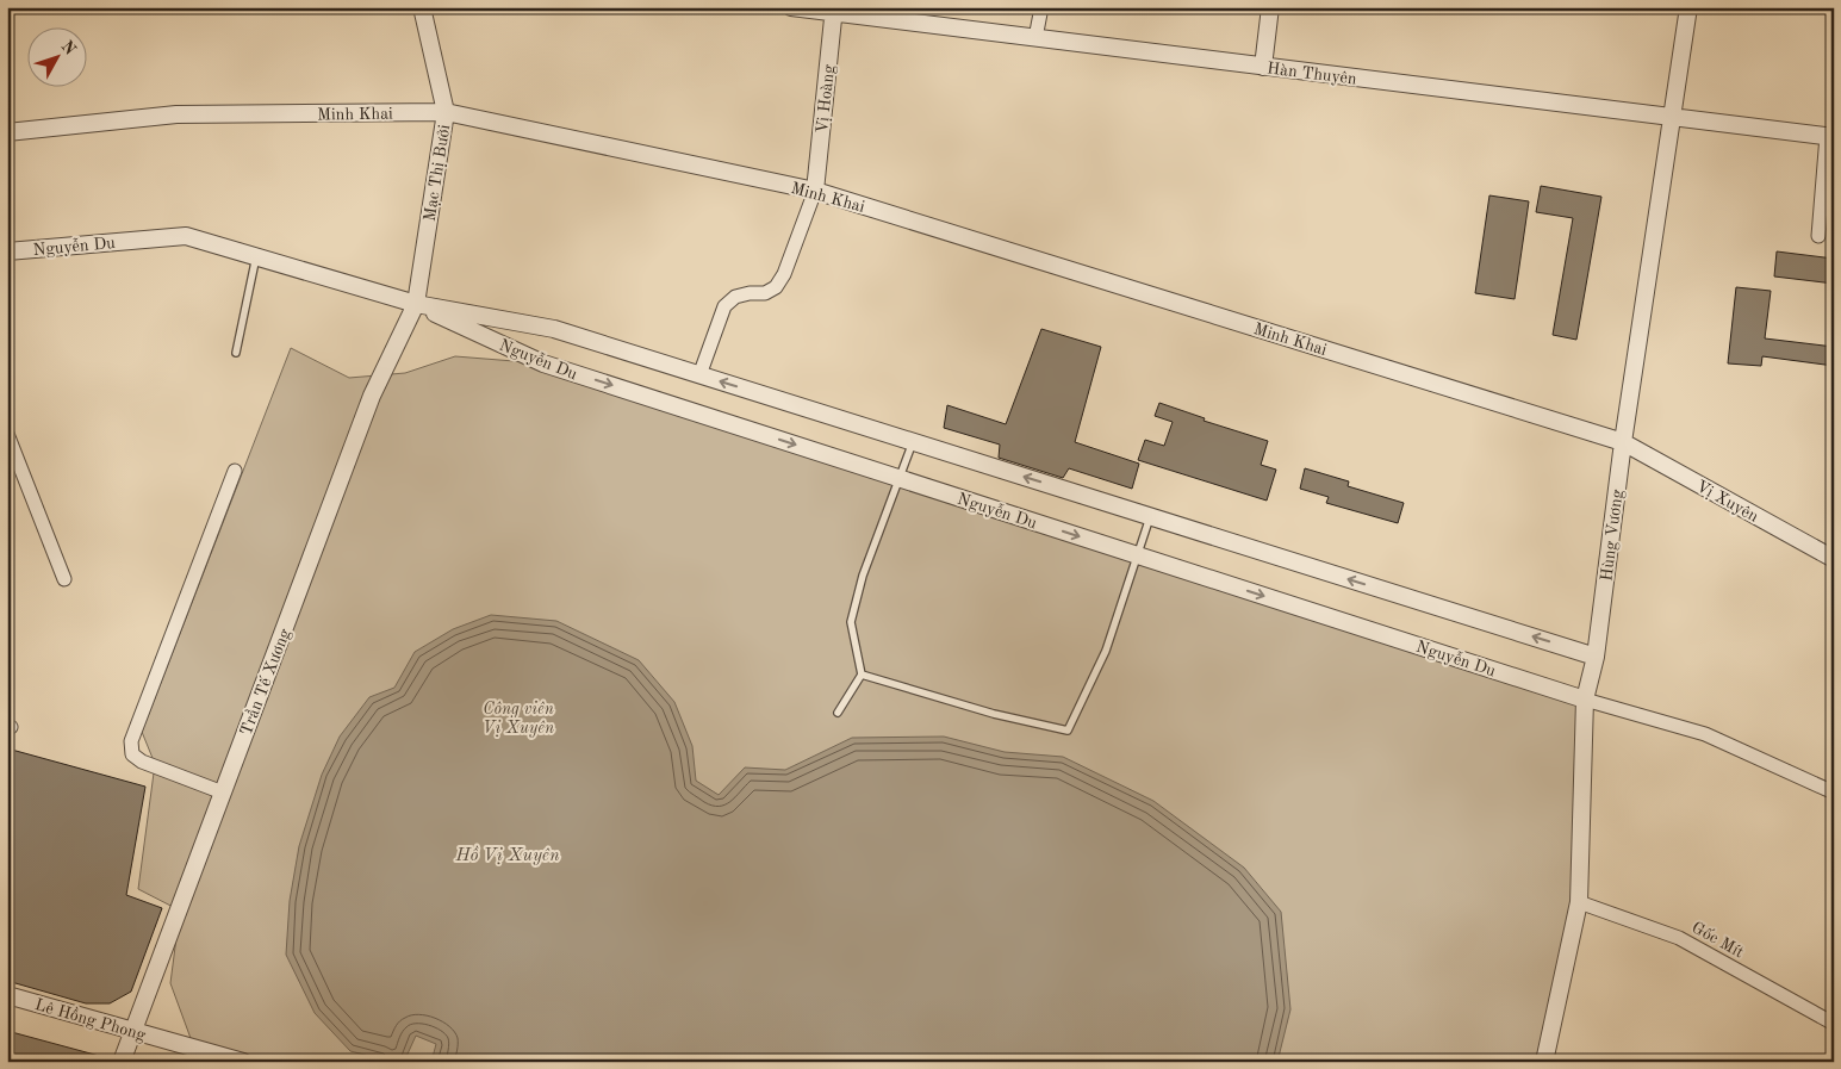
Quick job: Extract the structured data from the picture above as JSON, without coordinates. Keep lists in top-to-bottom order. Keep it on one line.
{"streets":{"street":["Hàn Thuyên","Vị Hoàng","Minh Khai","Mạc Thị Bưởi","Nguyễn Du","Vị Xuyên","Hùng Vương","Trần Tế Xương","Gốc Mít","Lê Hồng Phong"]},"crossings":[["Hàn Thuyên","Vị Hoàng"],["Hàn Thuyên","Hùng Vương"],["Vị Hoàng","Minh Khai"],["Minh Khai","Mạc Thị Bưởi"],["Minh Khai","Vị Xuyên"],["Minh Khai","Hùng Vương"],["Mạc Thị Bưởi","Nguyễn Du"],["Mạc Thị Bưởi","Trần Tế Xương"],["Nguyễn Du","Hùng Vương"],["Nguyễn Du","Trần Tế Xương"],["Vị Xuyên","Hùng Vương"],["Hùng Vương","Gốc Mít"],["Trần Tế Xương","Lê Hồng Phong"]],"water":["Hồ Vị Xuyên"],"parks":["Công viên Vị Xuyên"],"north":"top right"}
